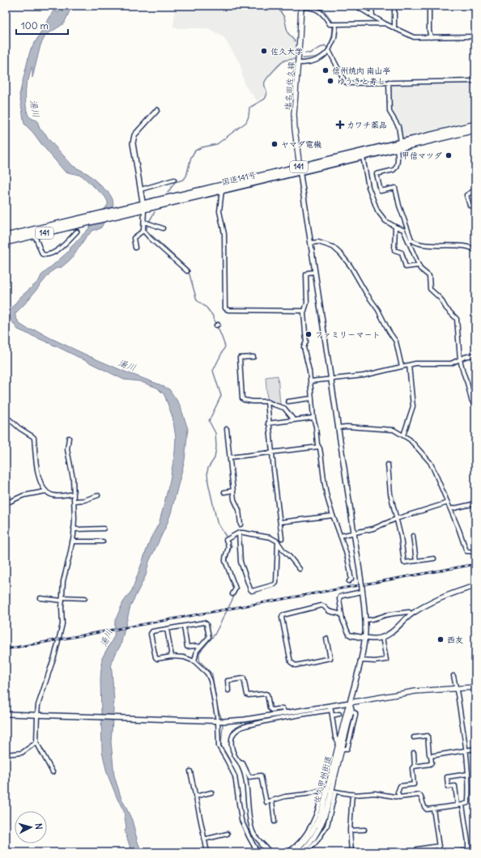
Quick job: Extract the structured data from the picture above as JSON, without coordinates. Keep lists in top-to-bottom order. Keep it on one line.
{"streets":{"highway":["141","国道141号"],"main road":["塩名田佐久線","佐久甲州街道"]},"crossings":[["塩名田佐久線","国道141号"]],"water":["湯川"],"places":{"other":["佐久大学","信州焼肉 南山亭","ゆうきと寿し","ヤマダ電機","甲信マツダ","ファミリーマート","西友"],"health":["カワチ薬品"]},"scale_bar":"100 m","north":"right"}
